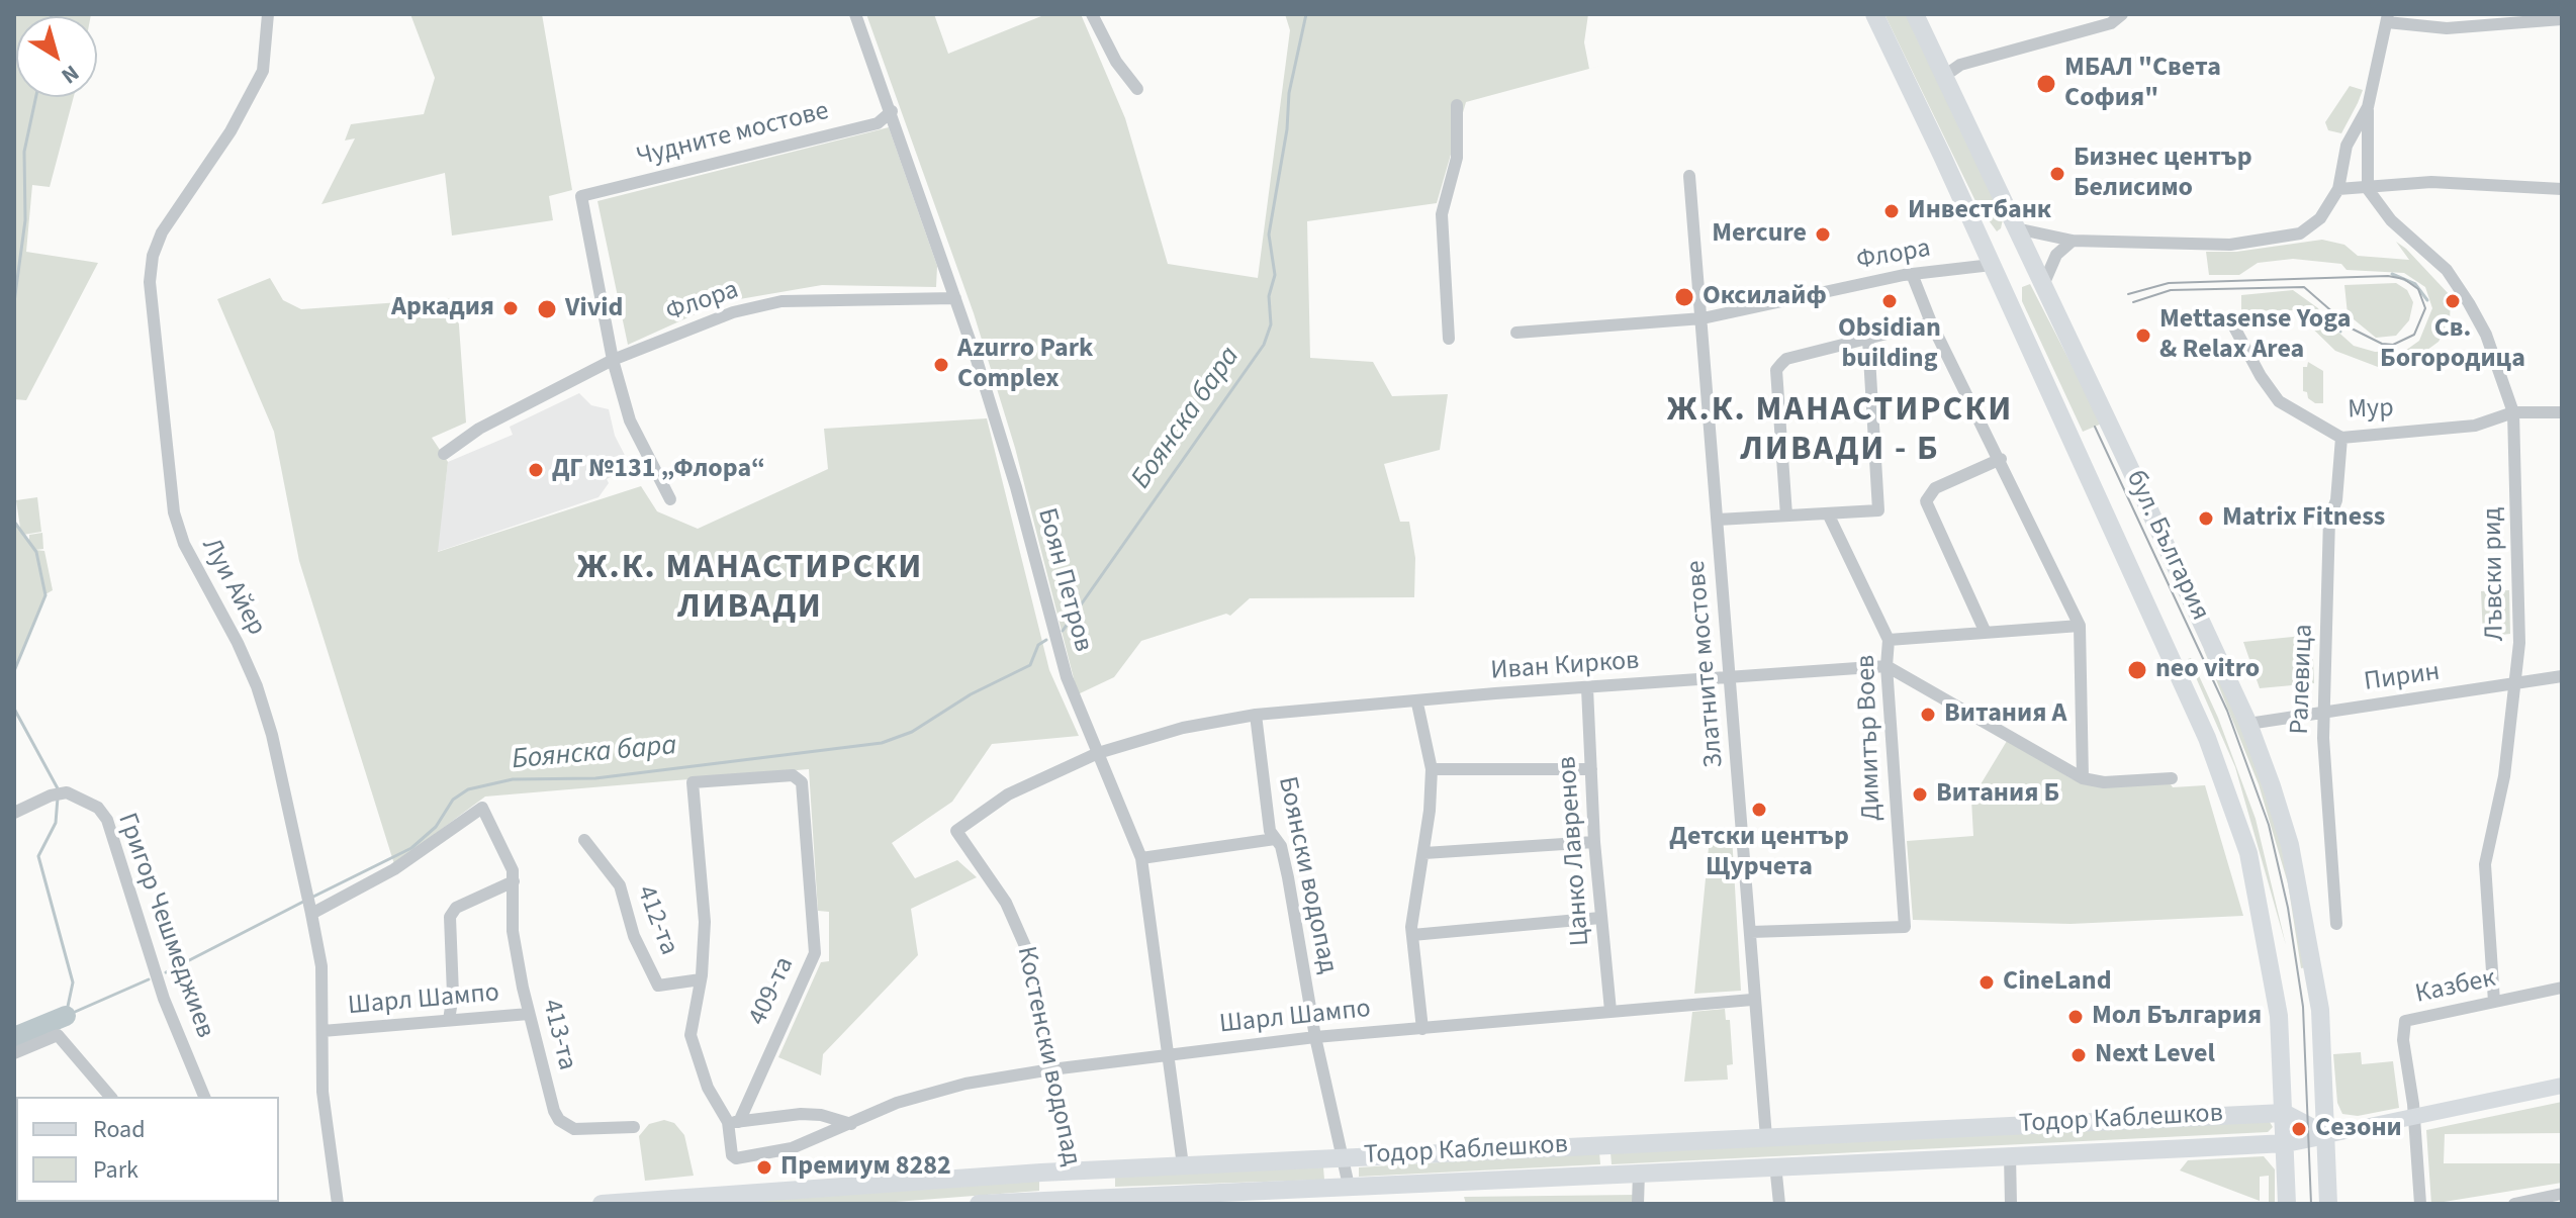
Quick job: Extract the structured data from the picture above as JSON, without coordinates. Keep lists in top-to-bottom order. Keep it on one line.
{"streets":{"main road":["бул. България","Костенски водопад","Тодор Каблешков"],"street":["Чудните мостове","Флора","Мур","Лъвски рид","Боян Петров","Луи Айер","Златните мостове","Иван Кирков","Пирин","Ралевица","Димитър Воев","Цанко Лавренов","Боянски водопад","412-та","Григор Чешмеджиев","Казбек","409-та","Шарл Шампо","413-та"]},"crossings":[["Чудните мостове","Флора"],["Чудните мостове","Боян Петров"],["Флора","бул. България"],["Флора","Боян Петров"],["Флора","Златните мостове"],["Мур","Лъвски рид"],["Мур","Ралевица"],["бул. България","Пирин"],["бул. България","Тодор Каблешков"],["Лъвски рид","Пирин"],["Лъвски рид","Казбек"],["Боян Петров","Иван Кирков"],["Боян Петров","Шарл Шампо"],["Боян Петров","Тодор Каблешков"],["Луи Айер","Шарл Шампо"],["Луи Айер","413-та"],["Златните мостове","Иван Кирков"],["Златните мостове","Димитър Воев"],["Златните мостове","Шарл Шампо"],["Златните мостове","Тодор Каблешков"],["Иван Кирков","Димитър Воев"],["Иван Кирков","Цанко Лавренов"],["Иван Кирков","Боянски водопад"],["Иван Кирков","Костенски водопад"],["Пирин","Ралевица"],["Цанко Лавренов","Шарл Шампо"],["Боянски водопад","Шарл Шампо"],["Боянски водопад","Тодор Каблешков"],["412-та","409-та"],["Казбек","Тодор Каблешков"],["409-та","Шарл Шампо"],["Шарл Шампо","413-та"],["Шарл Шампо","Костенски водопад"],["Костенски водопад","Тодор Каблешков"]],"districts":["Ж.К. МАНАСТИРСКИ ЛИВАДИ - Б","Ж.К. МАНАСТИРСКИ ЛИВАДИ"],"water":["Боянска бара"],"places":["МБАЛ \"Света София\"","Бизнес център Белисимо","Инвестбанк","Mercure","Оксилайф","Obsidian building","Св. Богородица","Аркадия","Vivid","Mettasense Yoga & Relax Area","Azurro Park Complex","ДГ №131 „Флора“","Matrix Fitness","neo vitro","Витания А","Витания Б","Детски център Щурчета","CineLand","Мол България","Next Level","Сезони","Премиум 8282"],"legend":["Road","Park"],"north":"bottom right"}
